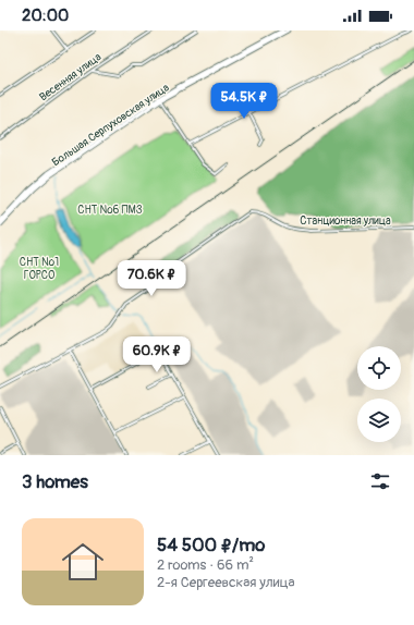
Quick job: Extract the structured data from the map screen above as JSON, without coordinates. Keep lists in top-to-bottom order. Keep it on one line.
{"streets":{"main road":["Большая Серпуховская улица"],"street":["Весенняя улица","Станционная улица"]},"parks":["СНТ №6 ПМЗ","СНТ №1 ГОРСО"],"page":{"status":"20:00","price":["54.5K ₽","70.6K ₽","60.9K ₽"],"heading":"3 homes","list":[{"name":"54 500 ₽/mo","note":"2 rooms · 66 m² · 2-я Сергеевская улица"}]}}
